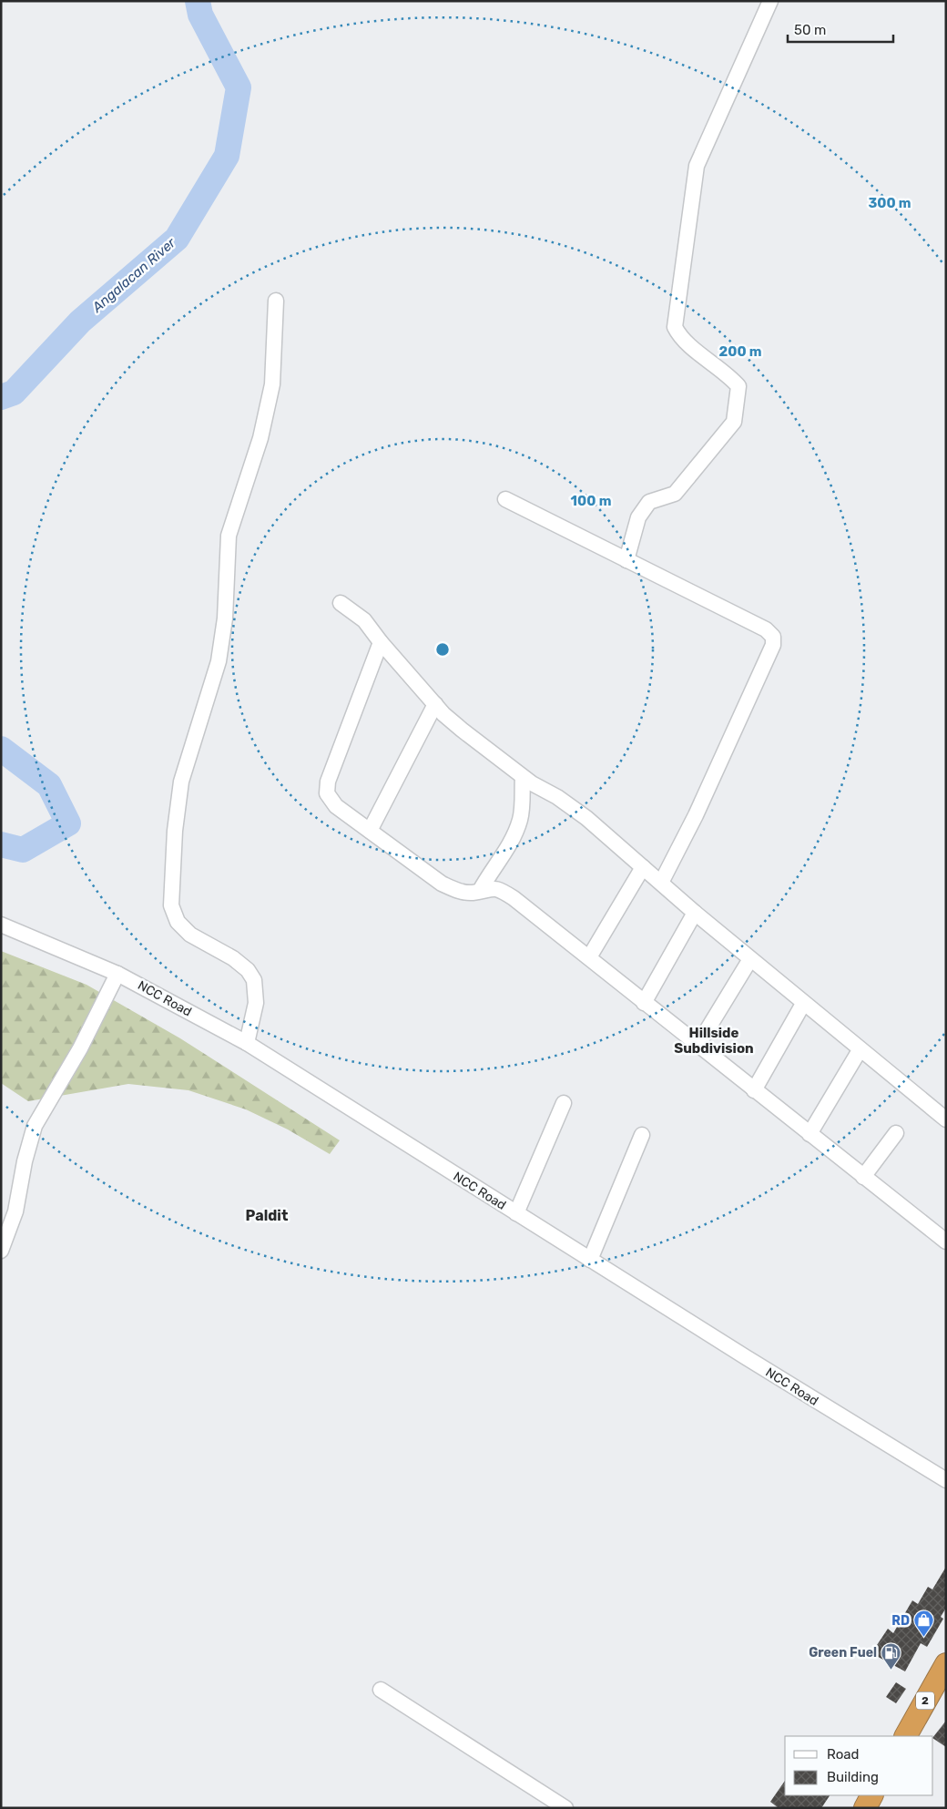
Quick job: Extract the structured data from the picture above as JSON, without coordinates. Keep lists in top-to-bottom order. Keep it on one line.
{"streets":{"highway":["2"],"street":["NCC Road"]},"districts":["Hillside Subdivision","Paldit"],"water":["Angalacan River"],"places":{"shop":["RD"],"fuel station":["Green Fuel"]},"legend":["Road","Building"],"scale_bar":"50 m","rings":["300 m","200 m","100 m"]}
